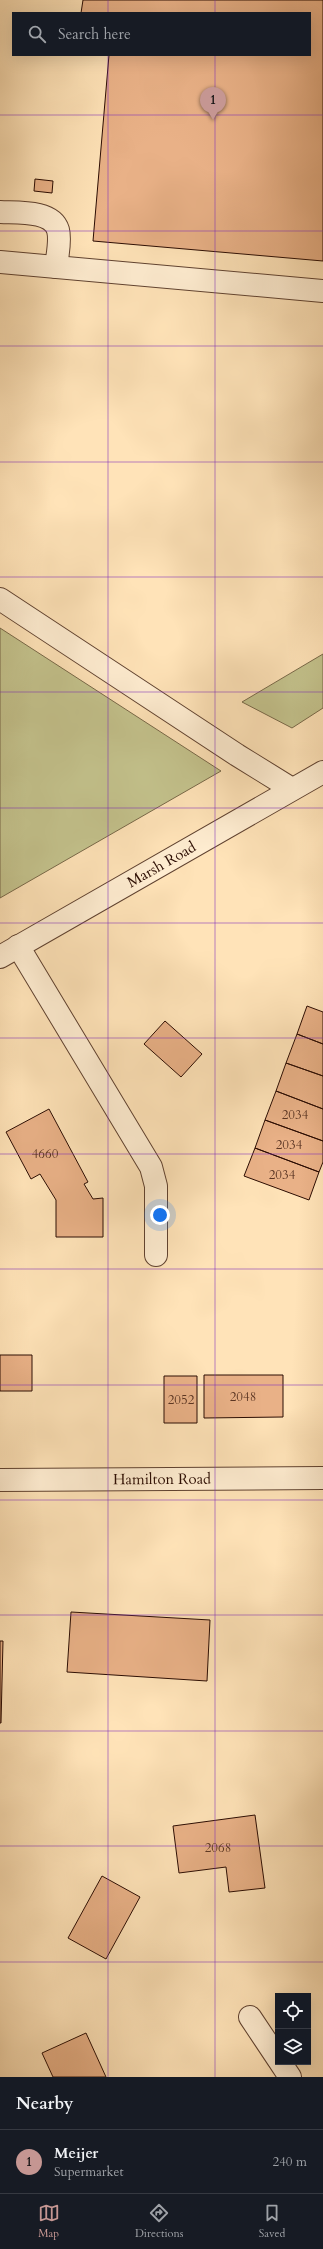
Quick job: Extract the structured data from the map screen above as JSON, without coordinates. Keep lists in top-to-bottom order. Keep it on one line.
{"streets":{"street":["Marsh Road","Hamilton Road"]},"house_numbers":["2034","2034","4660","2034","2048","2052","2068"],"page":{"search":"Search here","pins":"1","heading":"Nearby","list":[{"mark":"1","name":"Meijer","note":"Supermarket","value":"240 m"}],"nav":["Map","Directions","Saved"]}}
